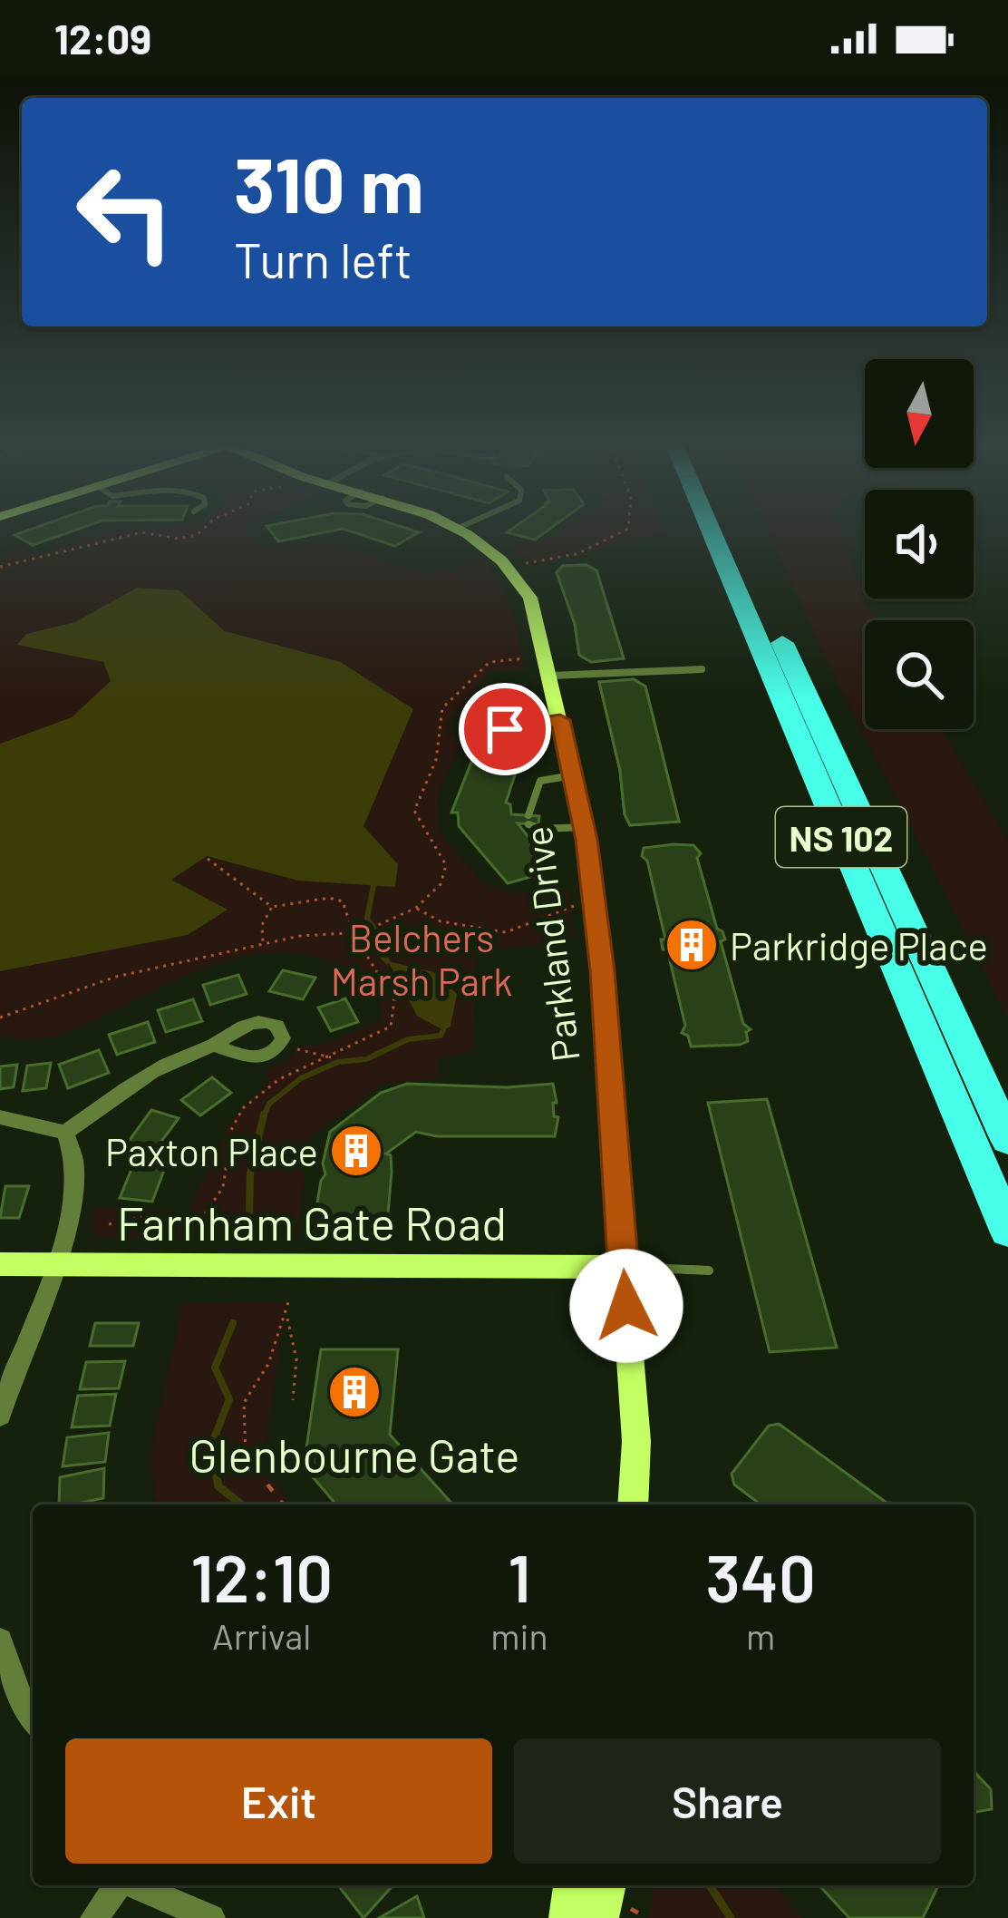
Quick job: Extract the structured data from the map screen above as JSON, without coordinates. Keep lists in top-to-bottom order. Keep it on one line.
{"streets":{"highway":["NS 102"],"street":["Parkland Drive","Farnham Gate Road"]},"crossings":[["Parkland Drive","Farnham Gate Road"]],"parks":["Belchers Marsh Park"],"places":{"building":["Parkridge Place","Paxton Place","Glenbourne Gate"]},"north":"bottom","page":{"status":"12:09","turn":["310 m","Turn left"],"eta":["12:10","Arrival","1","min","340","m"],"buttons":["Exit","Share"]}}
